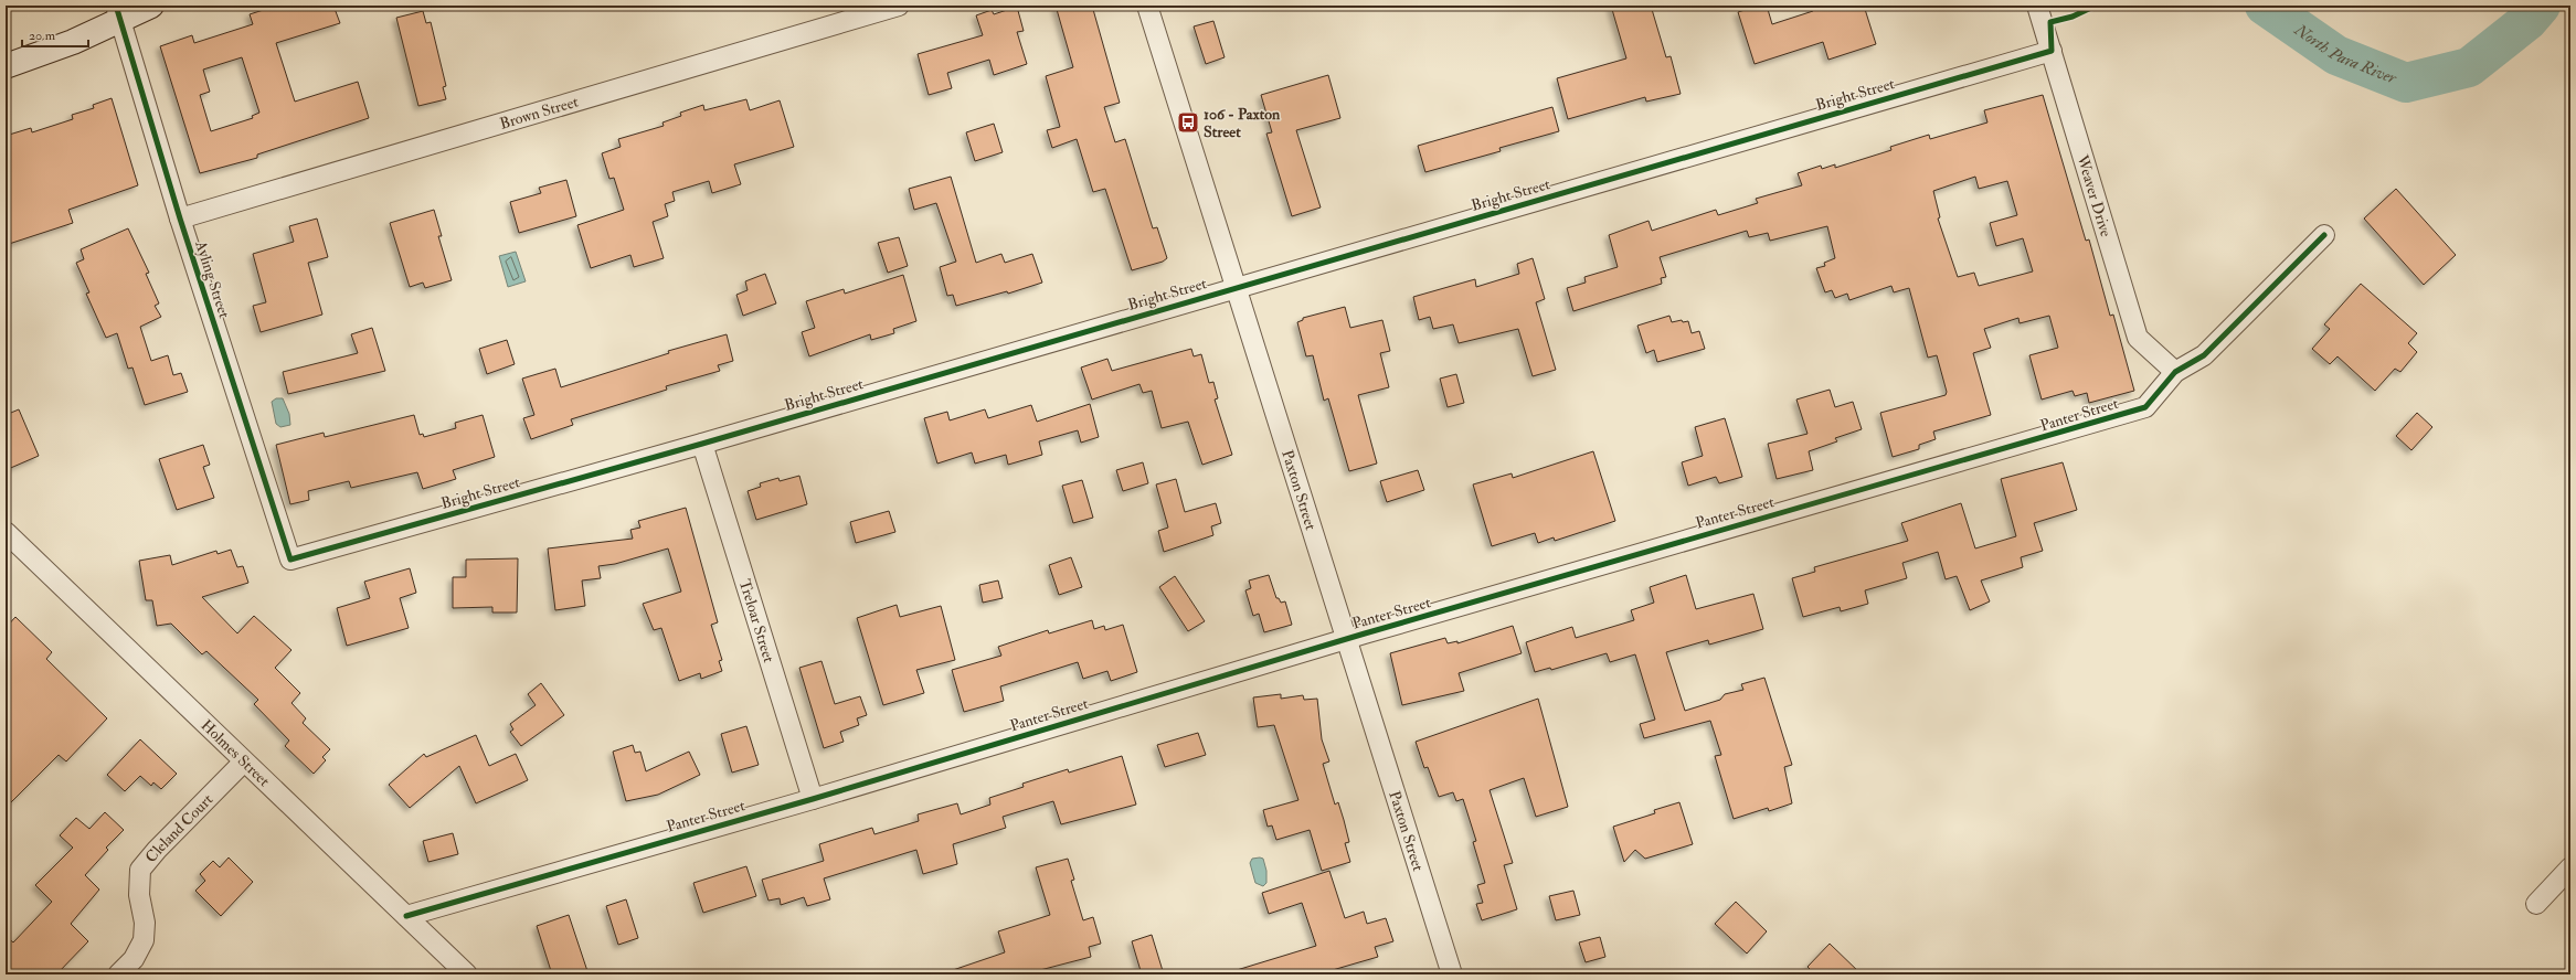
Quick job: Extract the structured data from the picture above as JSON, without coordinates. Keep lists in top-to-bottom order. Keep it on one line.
{"streets":{"street":["Bright Street","Brown Street","Weaver Drive","Ayling Street","Panter Street","Paxton Street","Treloar Street","Holmes Street","Cleland Court"]},"crossings":[["Bright Street","Weaver Drive"],["Bright Street","Ayling Street"],["Bright Street","Paxton Street"],["Bright Street","Treloar Street"],["Brown Street","Ayling Street"],["Weaver Drive","Panter Street"],["Panter Street","Paxton Street"],["Panter Street","Treloar Street"],["Panter Street","Holmes Street"],["Holmes Street","Cleland Court"]],"water":["North Para River"],"places":{"bus stop":["106 - Paxton Street"]},"scale_bar":"20 m"}
